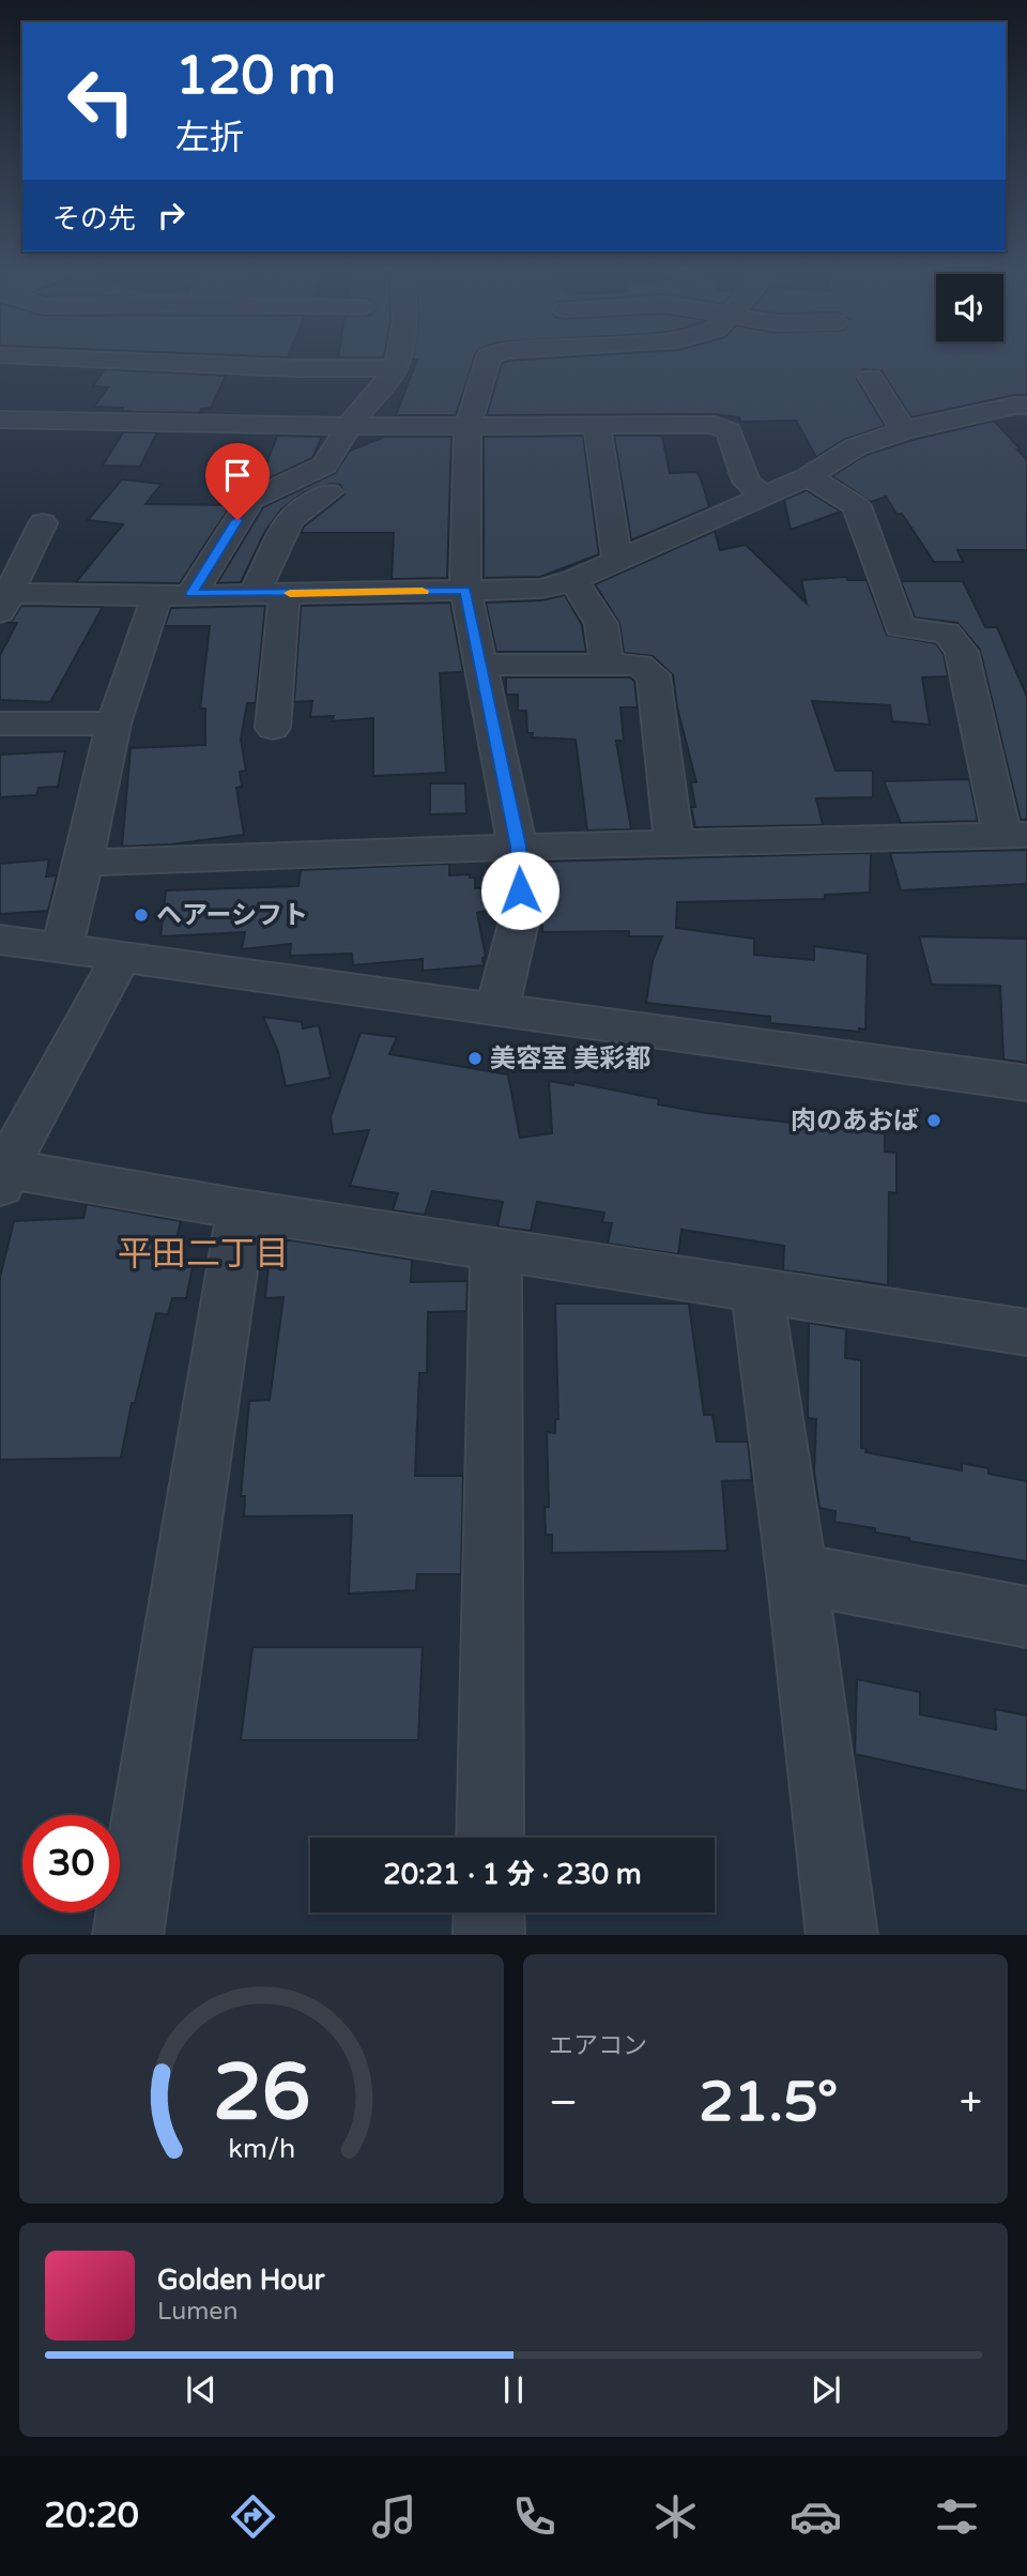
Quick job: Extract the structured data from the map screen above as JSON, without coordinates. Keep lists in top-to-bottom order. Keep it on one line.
{"districts":["平田二丁目"],"places":["ヘアーシフト","美容室 美彩都","肉のあおば"],"page":{"turn":["120 m","左折"],"then":"その先","limit":"30","trip":"20:21 · 1 分 · 230 m","tile":"エアコン","heat":["−","21.5°","+"],"song":["Golden Hour","Lumen"],"tabs":"20:20","gauge":["26","km/h"]}}
